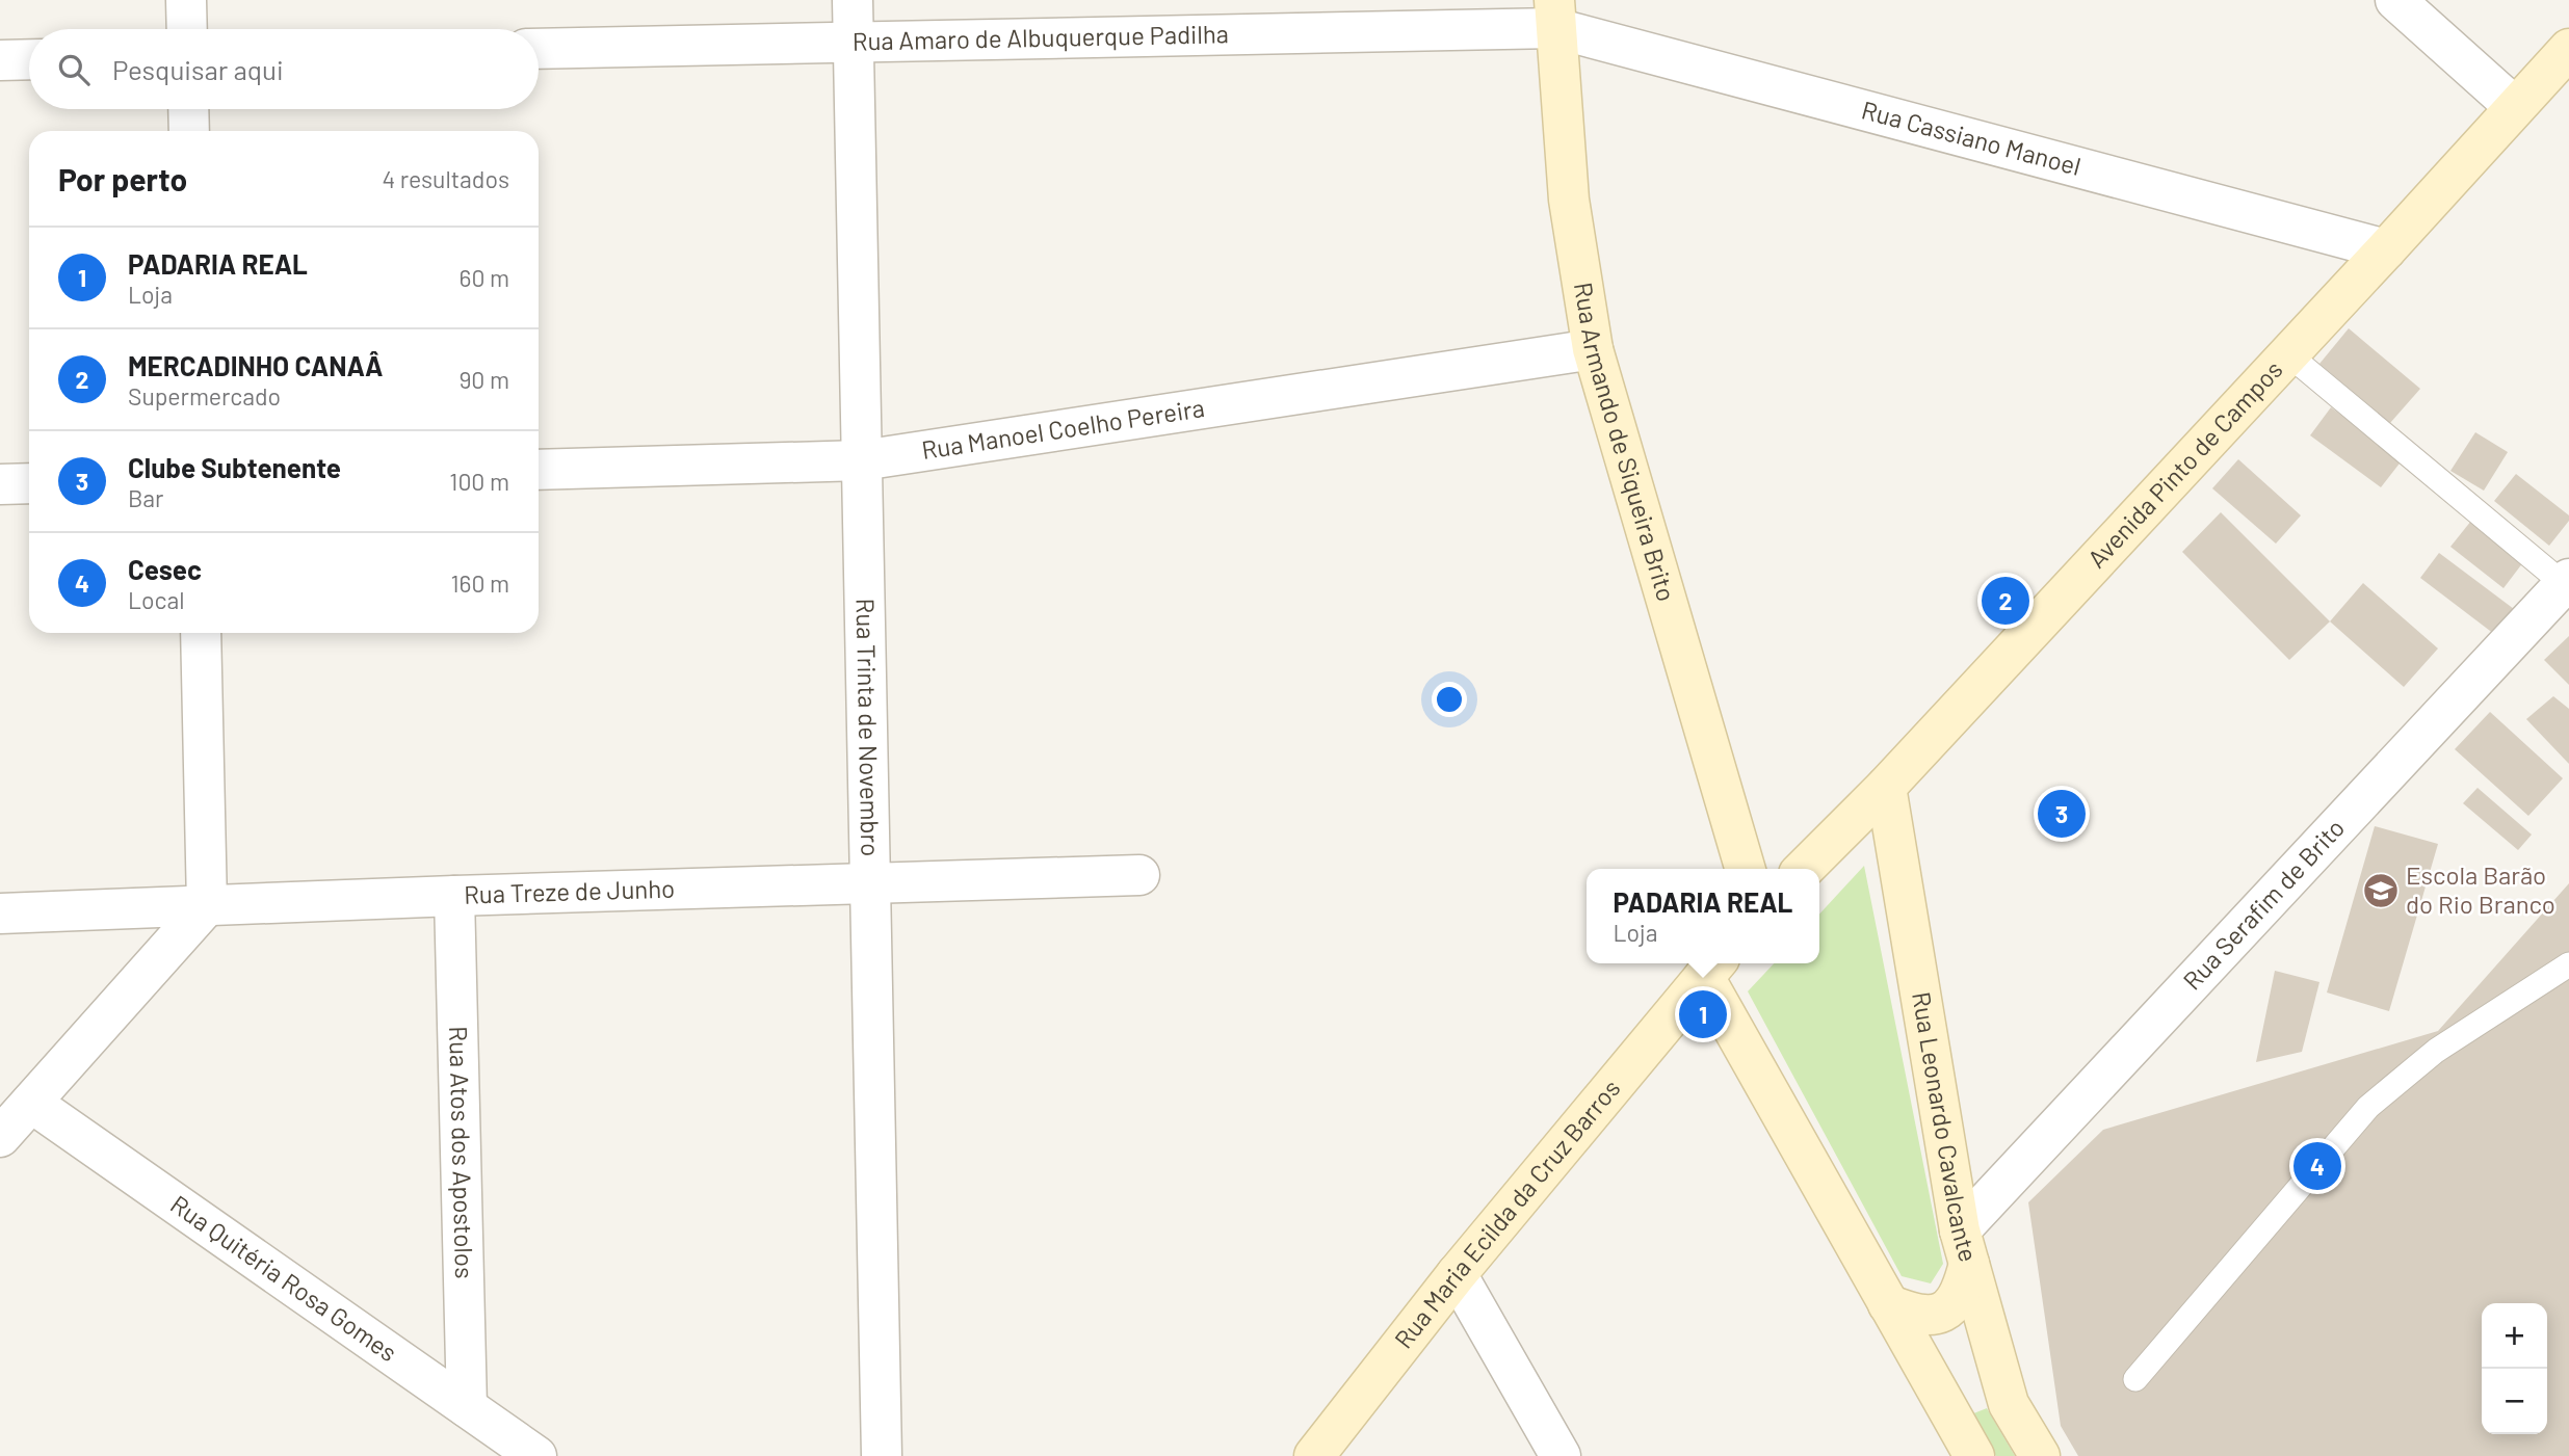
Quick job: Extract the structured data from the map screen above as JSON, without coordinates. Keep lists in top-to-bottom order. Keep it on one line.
{"streets":{"street":["Rua Amaro de Albuquerque Padilha","Rua Cassiano Manoel","Rua Manoel Coelho Pereira","Rua Armando de Siqueira Brito","Avenida Pinto de Campos","Rua Trinta de Novembro","Rua Treze de Junho","Rua Serafim de Brito","Rua Leonardo Cavalcante","Rua Atos dos Apostolos","Rua Maria Ecilda da Cruz Barros","Rua Quitéria Rosa Gomes"]},"crossings":[["Rua Amaro de Albuquerque Padilha","Rua Cassiano Manoel"],["Rua Amaro de Albuquerque Padilha","Rua Armando de Siqueira Brito"],["Rua Amaro de Albuquerque Padilha","Rua Trinta de Novembro"],["Rua Cassiano Manoel","Rua Armando de Siqueira Brito"],["Rua Cassiano Manoel","Avenida Pinto de Campos"],["Rua Manoel Coelho Pereira","Rua Armando de Siqueira Brito"],["Rua Manoel Coelho Pereira","Rua Trinta de Novembro"],["Avenida Pinto de Campos","Rua Leonardo Cavalcante"],["Rua Trinta de Novembro","Rua Treze de Junho"],["Rua Treze de Junho","Rua Atos dos Apostolos"],["Rua Serafim de Brito","Rua Leonardo Cavalcante"],["Rua Atos dos Apostolos","Rua Quitéria Rosa Gomes"]],"places":{"school or university":["Escola Barão do Rio Branco"]},"page":{"search":"Pesquisar aqui","heading":["Por perto","4 resultados"],"list":[{"mark":"1","name":"PADARIA REAL","note":"Loja","value":"60 m"},{"mark":"2","name":"MERCADINHO CANAÂ","note":"Supermercado","value":"90 m"},{"mark":"3","name":"Clube Subtenente","note":"Bar","value":"100 m"},{"mark":"4","name":"Cesec","note":"Local","value":"160 m"}],"pins":["2","3","1","4"],"popup":["PADARIA REAL","Loja"],"map_buttons":["+","−"]}}
